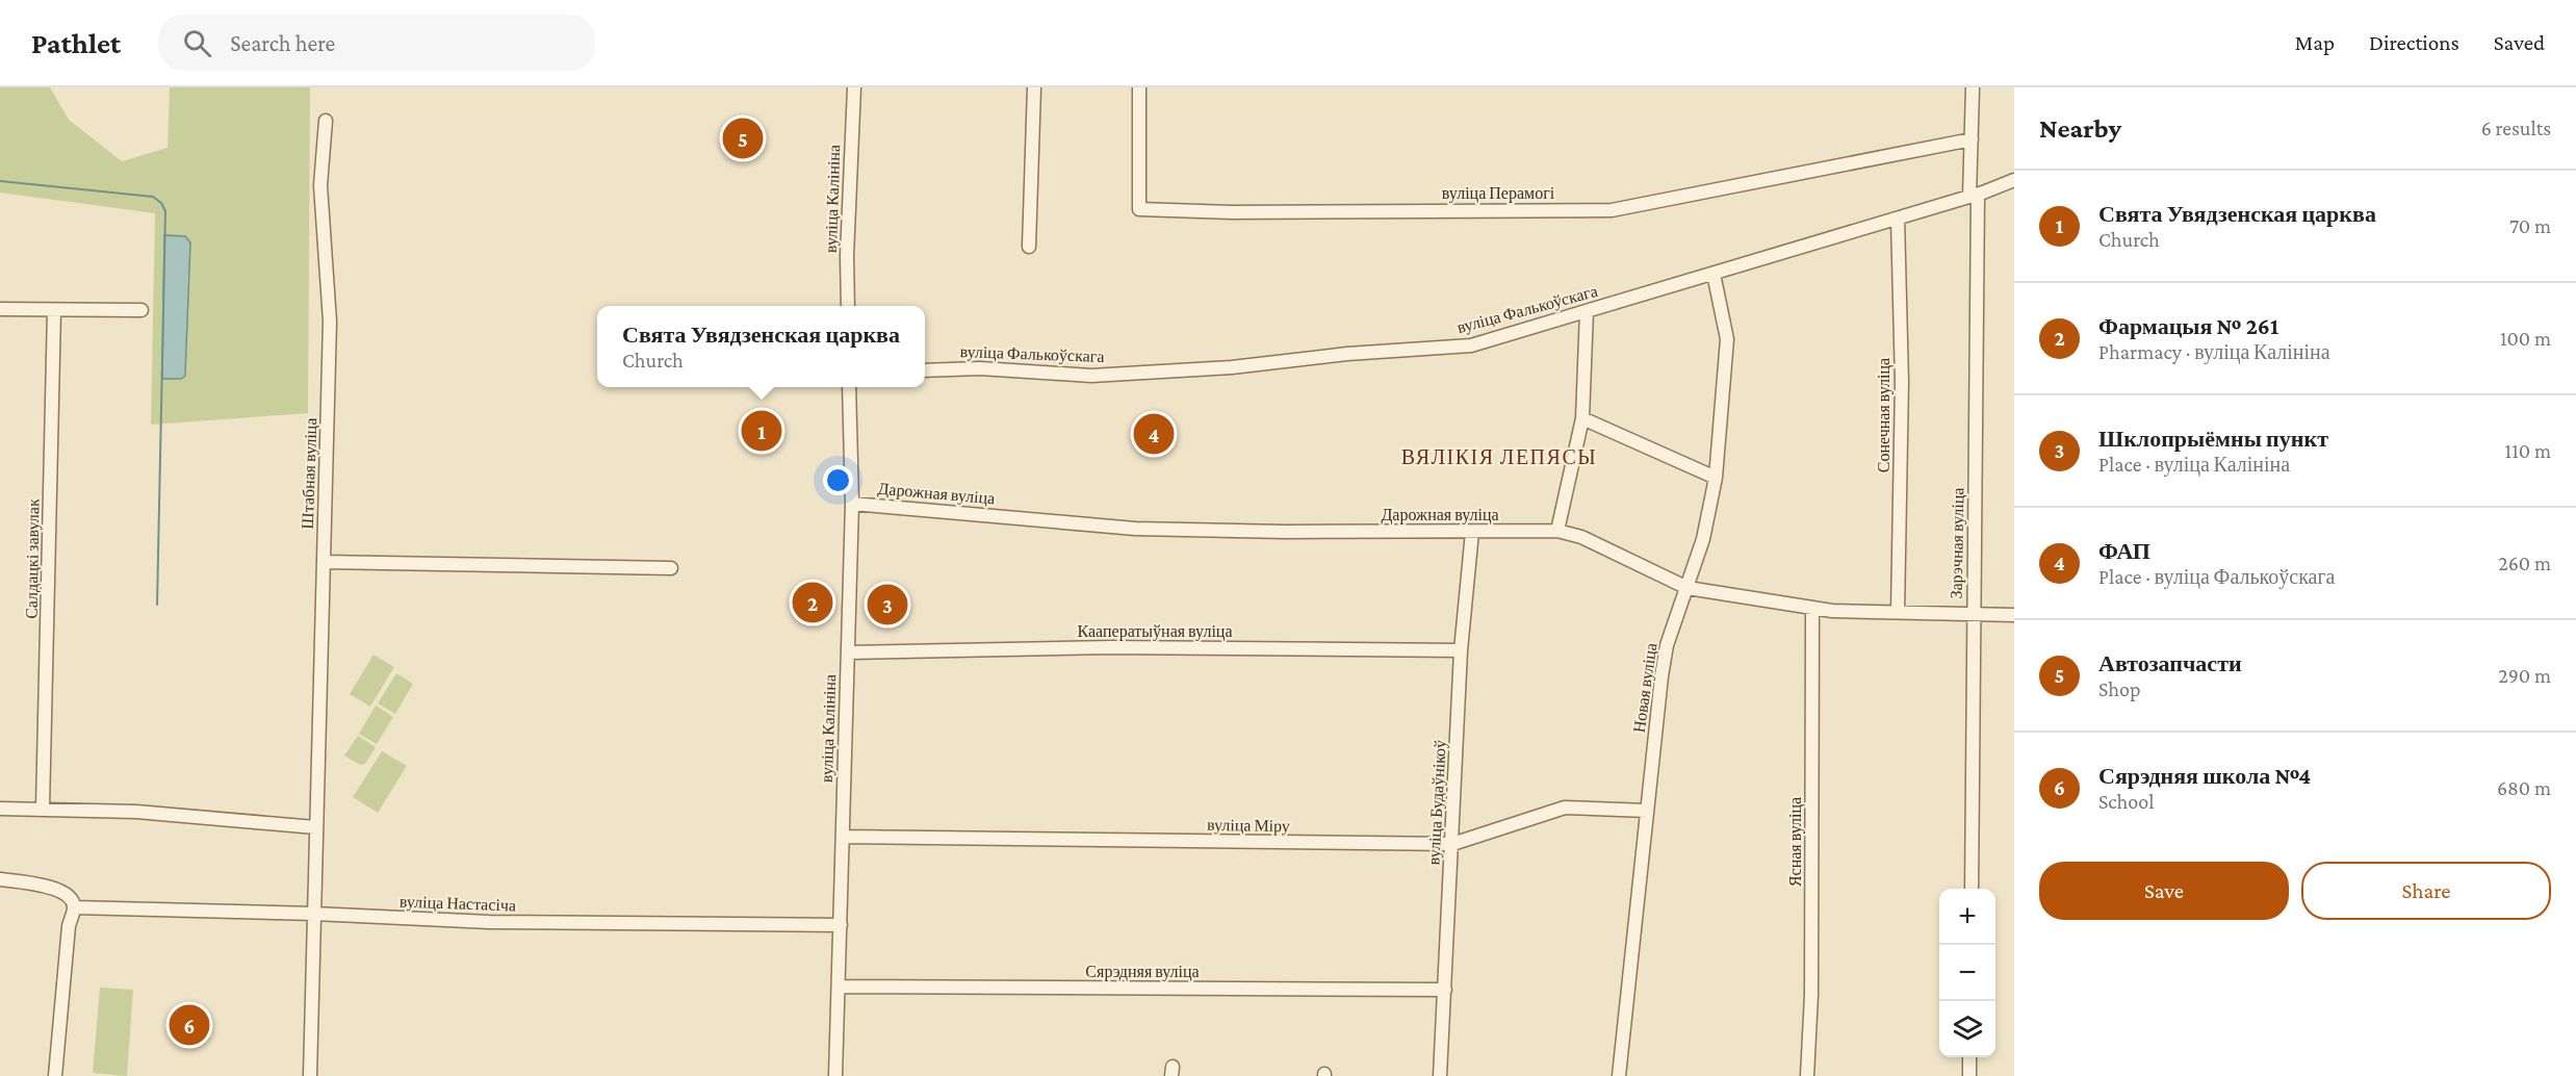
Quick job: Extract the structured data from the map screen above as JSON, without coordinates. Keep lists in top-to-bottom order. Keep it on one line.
{"streets":{"street":["вуліца Перамогі","вуліца Калініна","вуліца Фалькоўскага","Сонечная вуліца","Штабная вуліца","Дарожная вуліца","Зарэчная вуліца","Салдацкі завулак","Кааператыўная вуліца","Новая вуліца","вуліца Будаўнікоў","вуліца Міру","Ясная вуліца","вуліца Настасіча","Сярэдняя вуліца"]},"crossings":[["вуліца Перамогі","Зарэчная вуліца"],["вуліца Калініна","Дарожная вуліца"],["вуліца Калініна","Кааператыўная вуліца"],["вуліца Калініна","вуліца Міру"],["вуліца Калініна","вуліца Настасіча"],["вуліца Калініна","Сярэдняя вуліца"],["вуліца Фалькоўскага","Сонечная вуліца"],["вуліца Фалькоўскага","Зарэчная вуліца"],["вуліца Фалькоўскага","Новая вуліца"],["Сонечная вуліца","Дарожная вуліца"],["Штабная вуліца","вуліца Настасіча"],["Дарожная вуліца","Зарэчная вуліца"],["Дарожная вуліца","Новая вуліца"],["Дарожная вуліца","вуліца Будаўнікоў"],["Дарожная вуліца","Ясная вуліца"],["Кааператыўная вуліца","вуліца Будаўнікоў"],["Новая вуліца","вуліца Міру"],["вуліца Будаўнікоў","вуліца Міру"],["вуліца Будаўнікоў","Сярэдняя вуліца"]],"districts":["ВЯЛІКІЯ ЛЕПЯСЫ"],"page":{"header":"Pathlet","search":"Search here","nav":["Map","Directions","Saved"],"heading":["Nearby","6 results"],"pins":["5","1","4","2","3","6"],"list":[{"mark":"1","name":"Свята Увядзенская царква","note":"Church","value":"70 m"},{"mark":"2","name":"Фармацыя № 261","note":"Pharmacy · вуліца Калініна","value":"100 m"},{"mark":"3","name":"Шклопрыёмны пункт","note":"Place · вуліца Калініна","value":"110 m"},{"mark":"4","name":"ФАП","note":"Place · вуліца Фалькоўскага","value":"260 m"},{"mark":"5","name":"Автозапчасти","note":"Shop","value":"290 m"},{"mark":"6","name":"Сярэдняя школа №4","note":"School","value":"680 m"}],"popup":["Свята Увядзенская царква","Church"],"buttons":["Save","Share"],"map_buttons":["+","−"]}}
